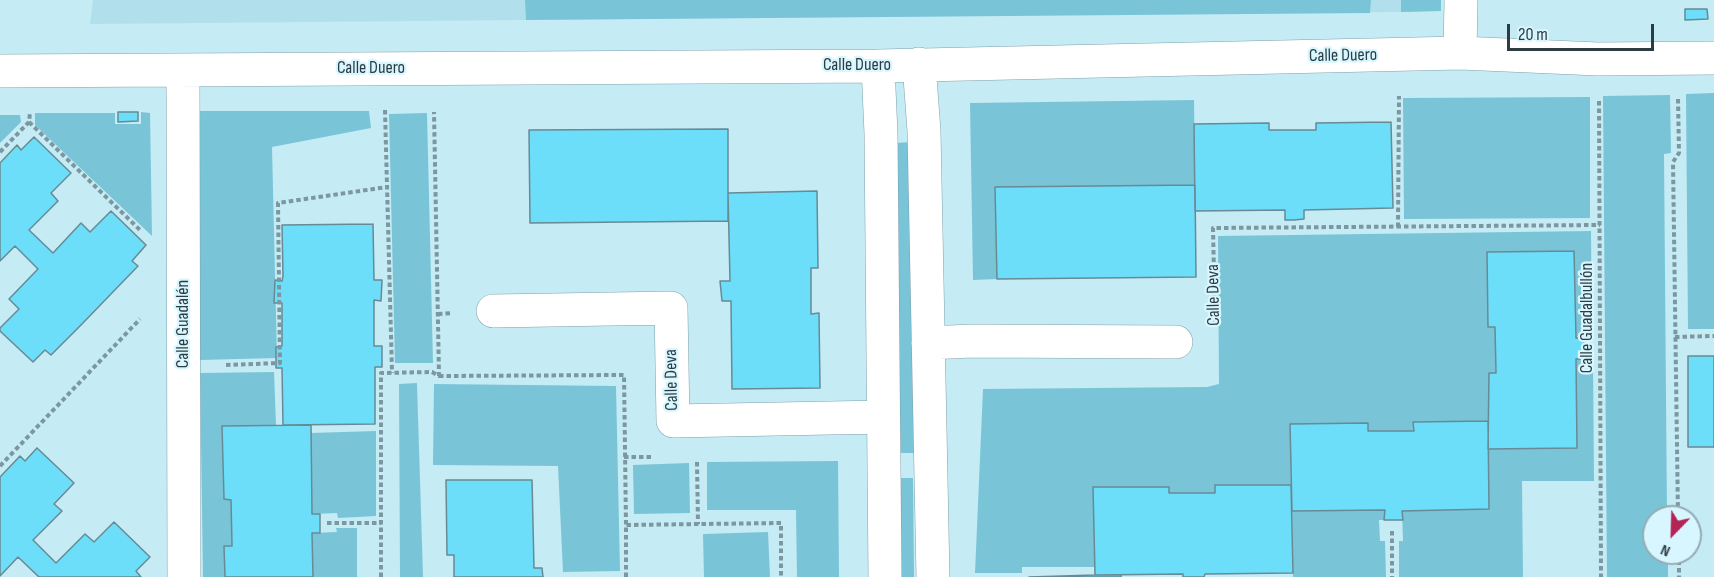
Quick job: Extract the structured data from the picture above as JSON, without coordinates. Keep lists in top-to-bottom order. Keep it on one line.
{"streets":{"street":["Calle Duero","Calle Deva","Calle Guadalén"],"path":["Calle Guadalbullón"]},"crossings":[["Calle Duero","Calle Guadalbullón"],["Calle Duero","Calle Guadalén"],["Calle Deva","Calle Guadalbullón"]],"scale_bar":"20 m","north":"bottom left"}
